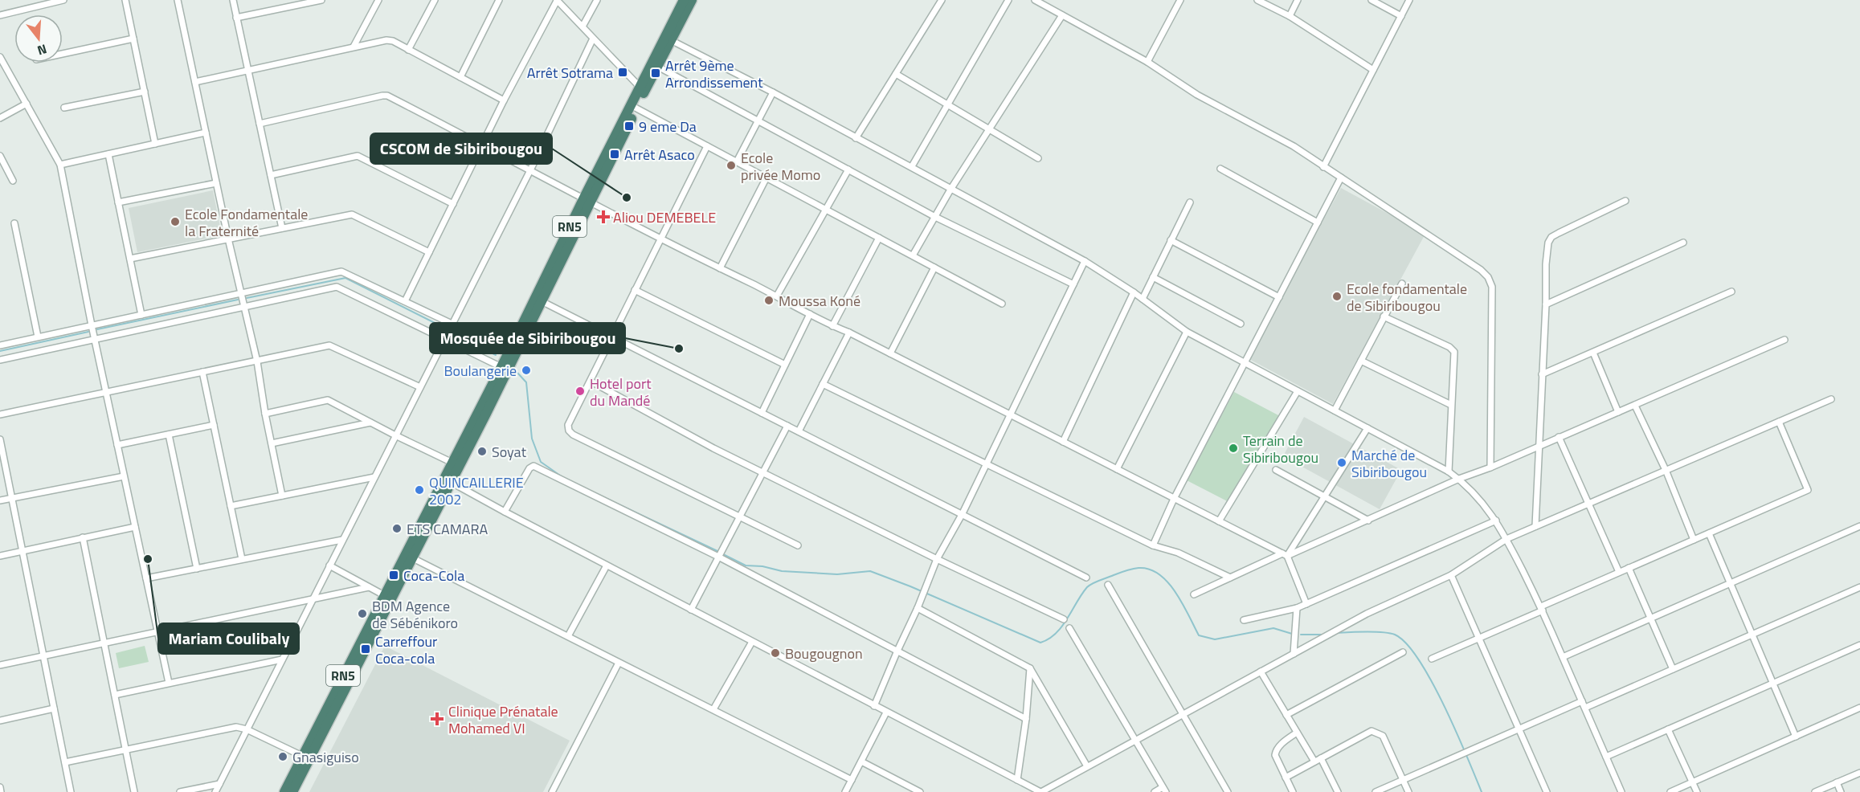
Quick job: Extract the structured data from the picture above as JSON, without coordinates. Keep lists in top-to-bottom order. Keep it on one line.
{"streets":{"highway":["RN5"]},"places":{"transit":["Arrêt Sotrama","Arrêt 9ème Arrondissement","9 eme Da","Arrêt Asaco","Coca-Cola","Carreffour Coca-cola"],"other":["Ecole privée Momo","CSCOM de Sibiribougou","Ecole Fondamentale la Fraternité","Ecole fondamentale de Sibiribougou","Moussa Koné","Mosquée de Sibiribougou","Boulangerie","Hotel port du Mandé","Terrain de Sibiribougou","Soyat","Marché de Sibiribougou","QUINCAILLERIE 2002","ETS CAMARA","Mariam Coulibaly","BDM Agence de Sébénikoro","Bougougnon","Gnasiguiso"],"health":["Aliou DEMEBELE","Clinique Prénatale Mohamed VI"]},"north":"bottom"}
